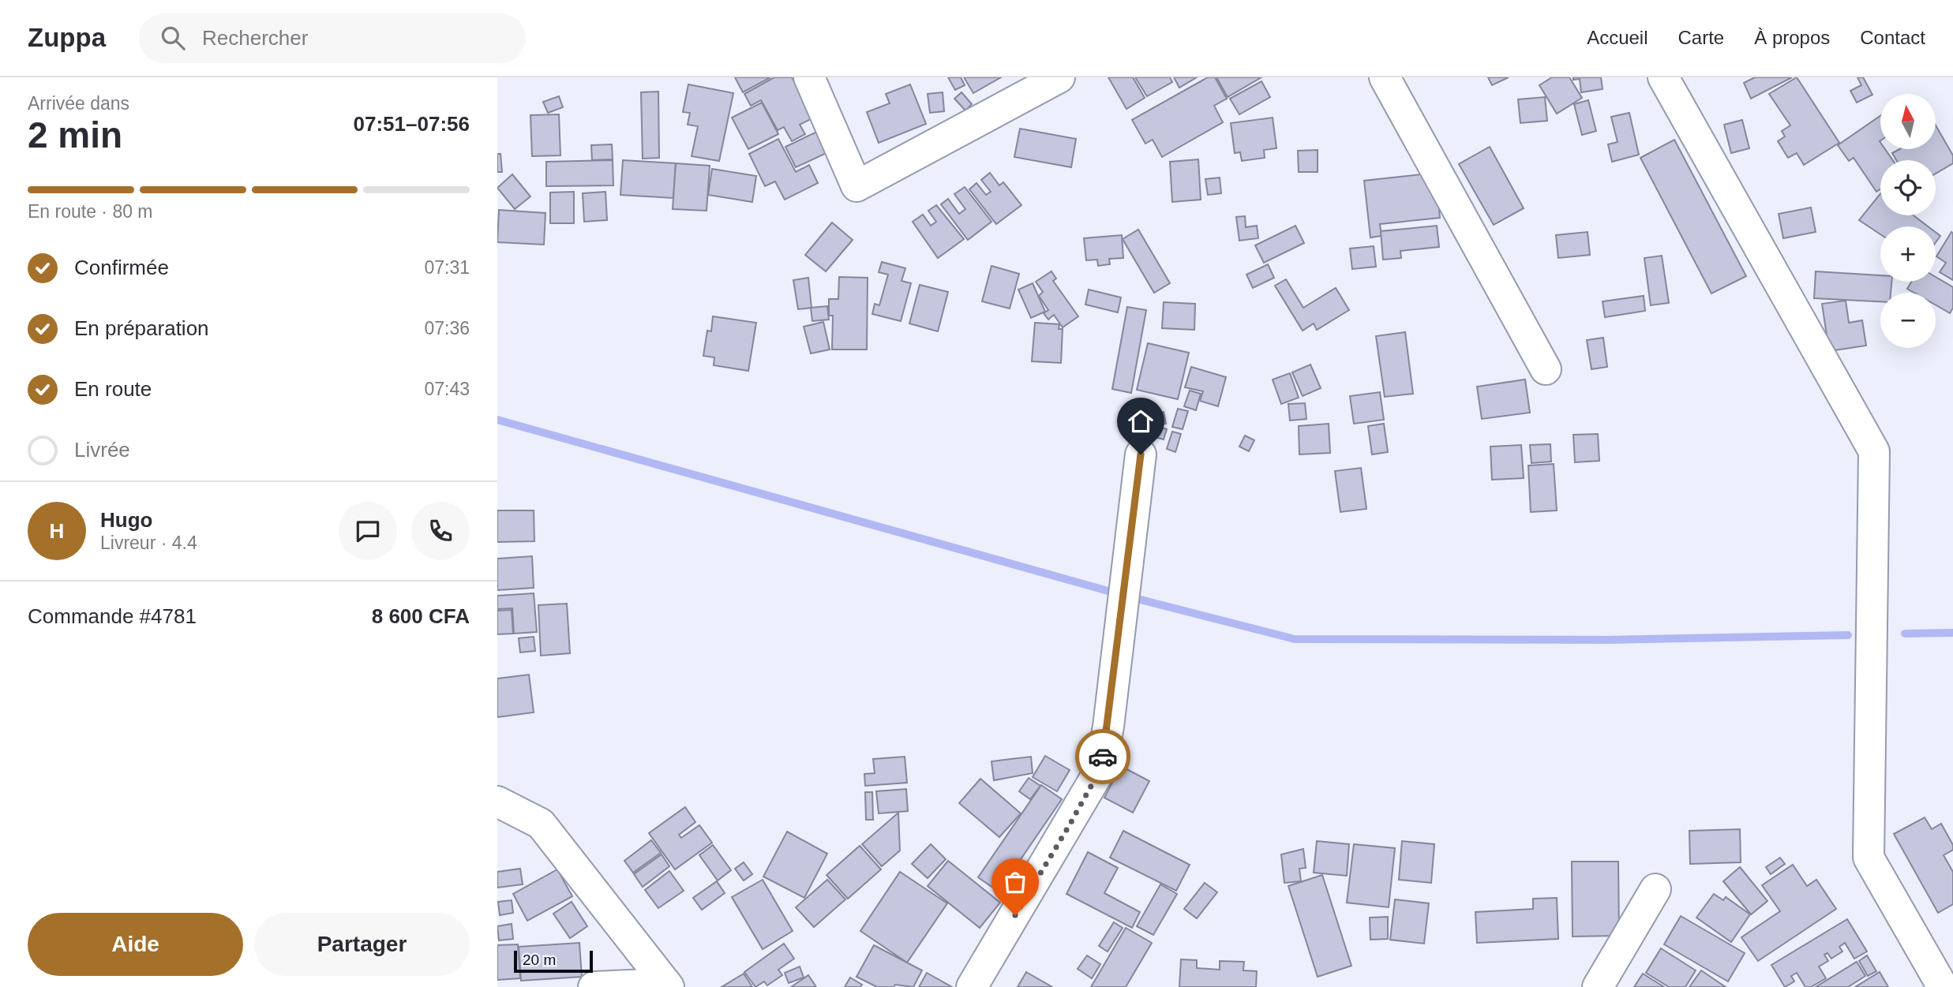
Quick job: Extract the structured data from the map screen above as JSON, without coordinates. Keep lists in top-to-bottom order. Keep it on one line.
{"scale_bar":"20 m","north":"top","page":{"header":"Zuppa","search":"Rechercher","nav":["Accueil","Carte","À propos","Contact"],"heading":["2 min","Arrivée dans","07:51–07:56"],"panel":["Hugo","Livreur · 4.4","Commande #4781","8 600 CFA"],"map_buttons":["+","−"],"bar":"En route · 80 m","list":[["Confirmée","07:31"],["En préparation","07:36"],["En route","07:43"],"Livrée"],"round":"H","buttons":["Aide","Partager"],"scale":"20 m"}}
